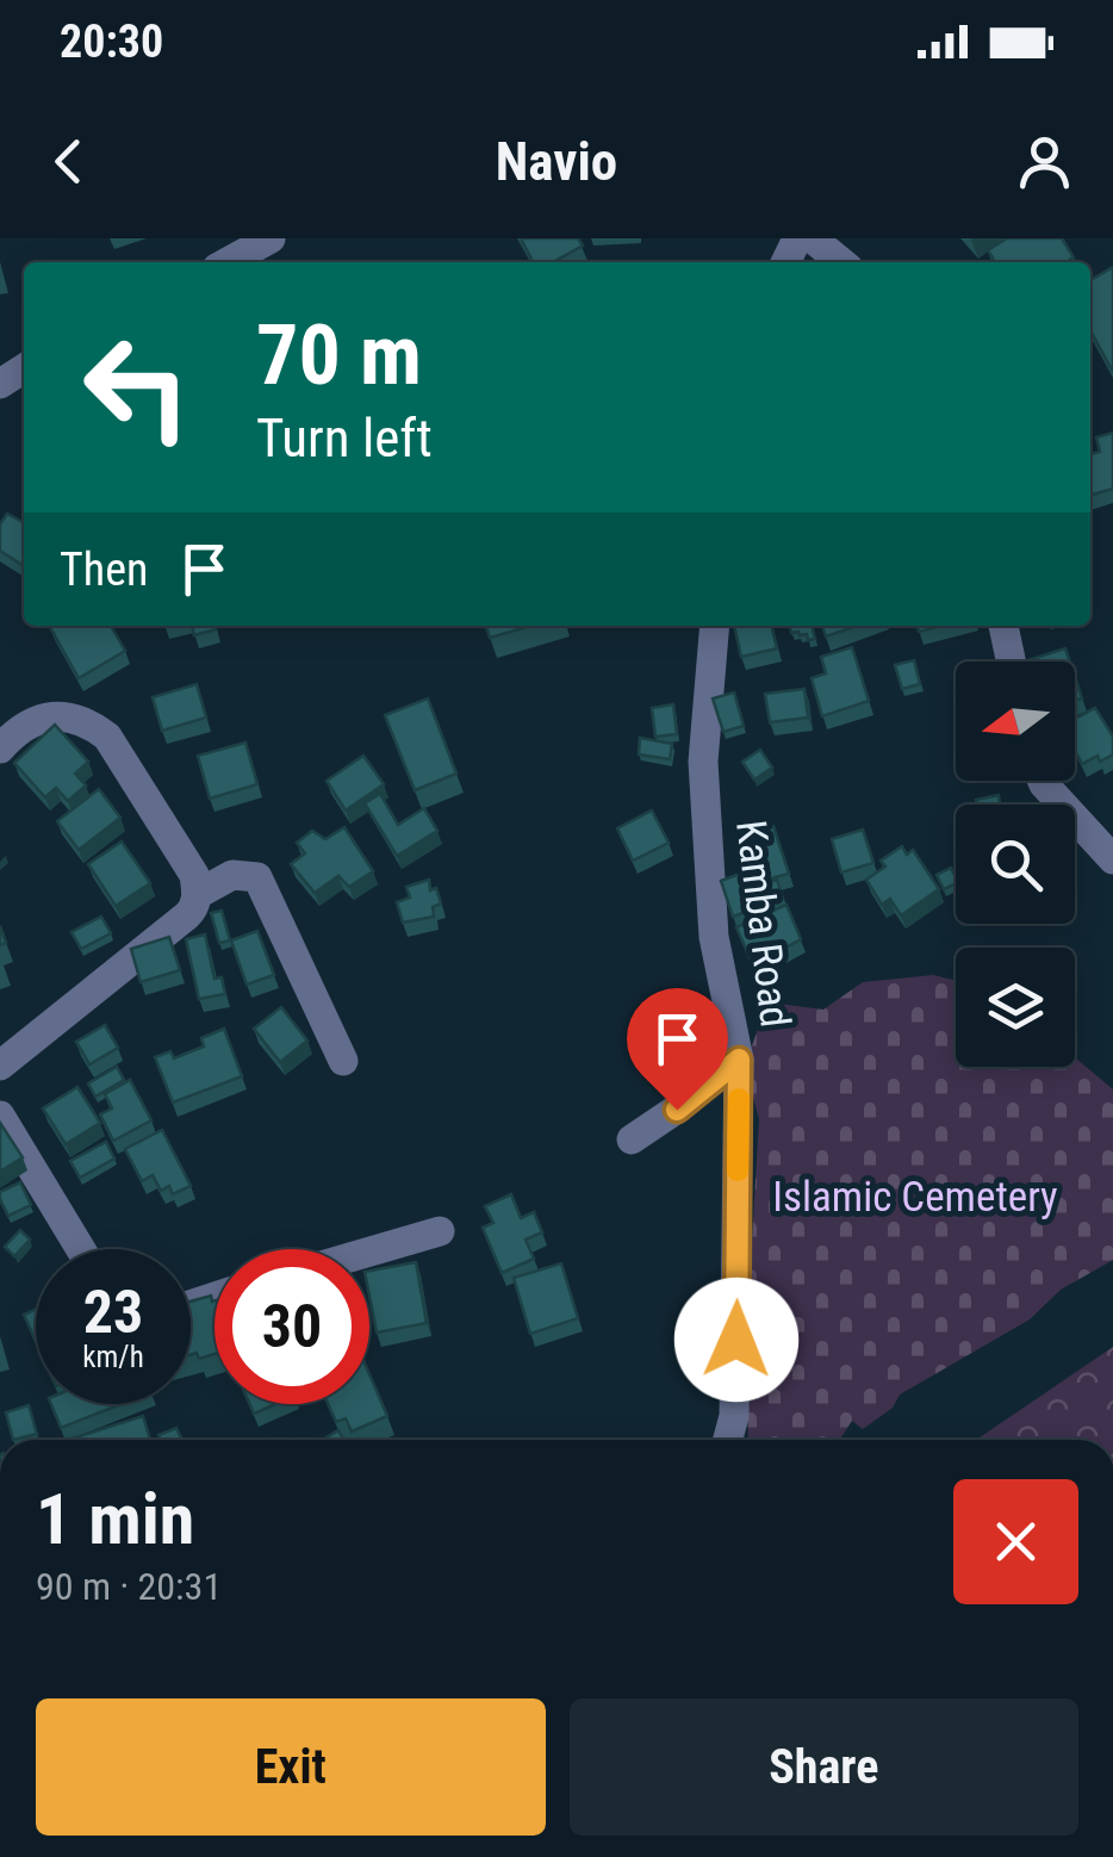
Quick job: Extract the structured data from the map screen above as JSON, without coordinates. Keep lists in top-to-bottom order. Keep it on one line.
{"streets":{"street":["Kamba Road"]},"parks":["Islamic Cemetery"],"north":"left","page":{"status":"20:30","header":"Navio","turn":["70 m","Turn left"],"then":"Then","speed":"23 km/h","limit":"30","heading":["1 min","90 m · 20:31"],"buttons":["Exit","Share"]}}
